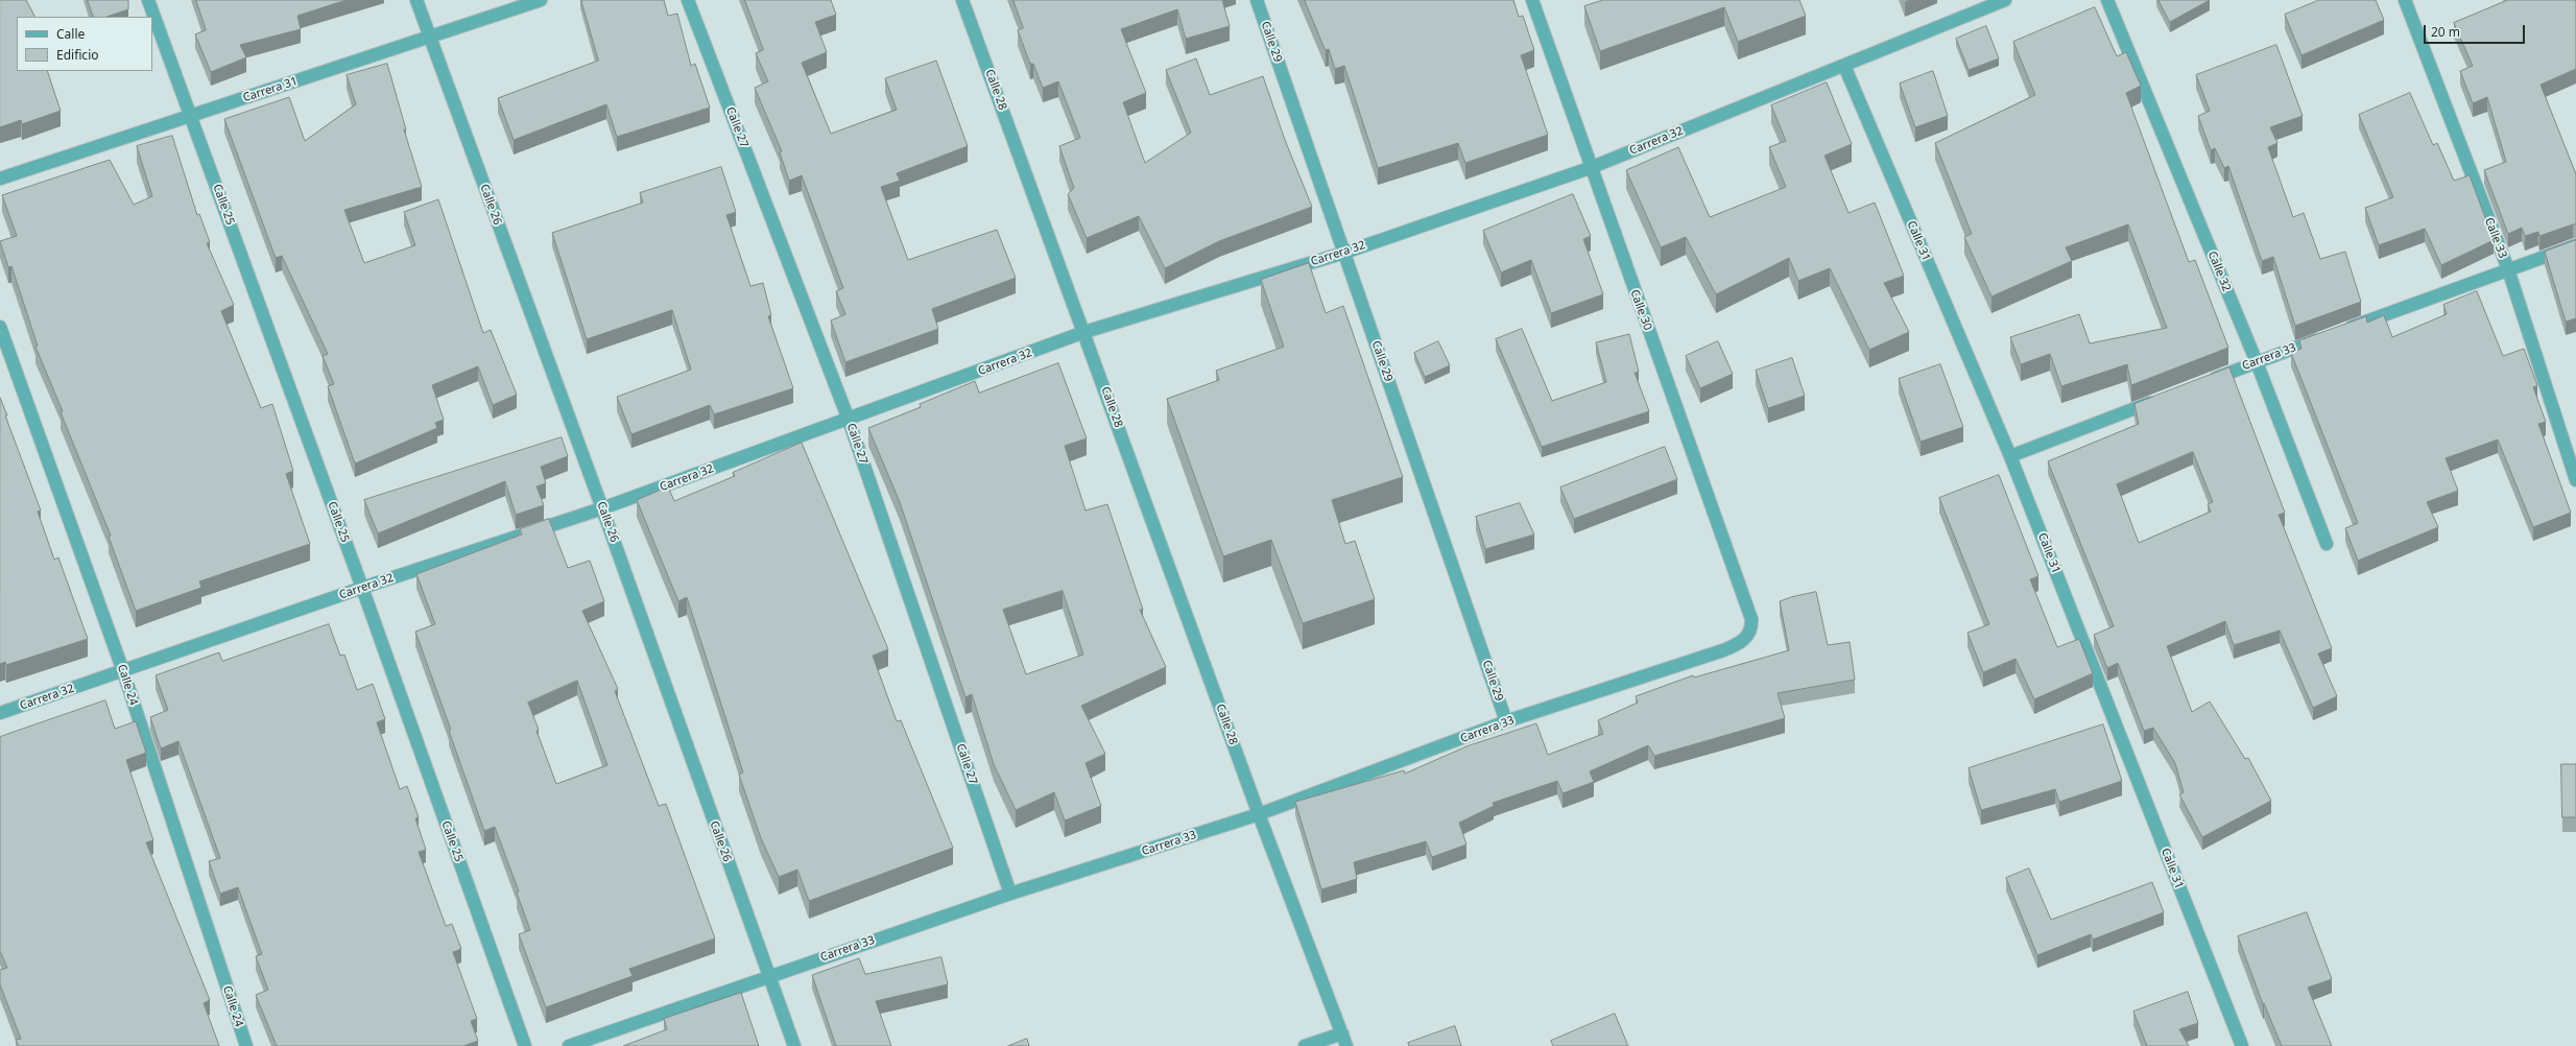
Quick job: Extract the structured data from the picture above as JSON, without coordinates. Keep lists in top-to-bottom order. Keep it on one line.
{"streets":{"street":["Calle 29","Carrera 31","Calle 28","Calle 27","Carrera 32","Calle 25","Calle 26","Calle 33","Calle 31","Calle 32","Calle 30","Carrera 33","Calle 24"]},"crossings":[["Calle 29","Carrera 32"],["Calle 29","Carrera 33"],["Carrera 31","Calle 25"],["Carrera 31","Calle 26"],["Calle 28","Carrera 32"],["Calle 28","Carrera 33"],["Calle 27","Carrera 32"],["Calle 27","Carrera 33"],["Carrera 32","Calle 25"],["Carrera 32","Calle 26"],["Carrera 32","Calle 31"],["Carrera 32","Calle 30"],["Carrera 32","Calle 24"],["Calle 26","Carrera 33"],["Calle 32","Carrera 33"],["Calle 30","Carrera 33"]],"legend":["Calle","Edificio"],"scale_bar":"20 m"}
